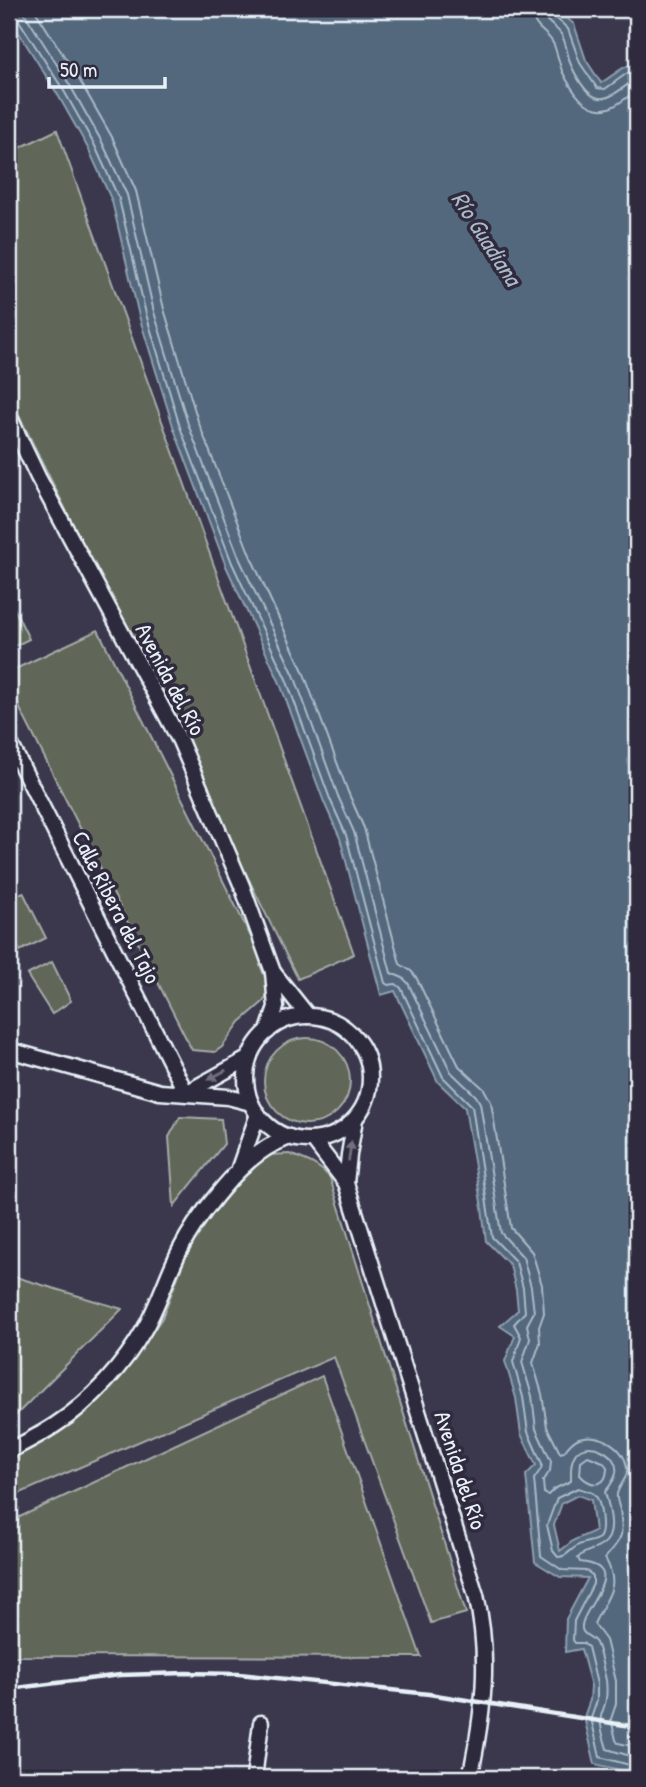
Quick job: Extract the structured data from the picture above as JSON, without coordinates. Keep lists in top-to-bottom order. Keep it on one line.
{"streets":{"street":["Avenida del Río","Calle Ribera del Tajo"]},"water":["Río Guadiana"],"scale_bar":"50 m"}
